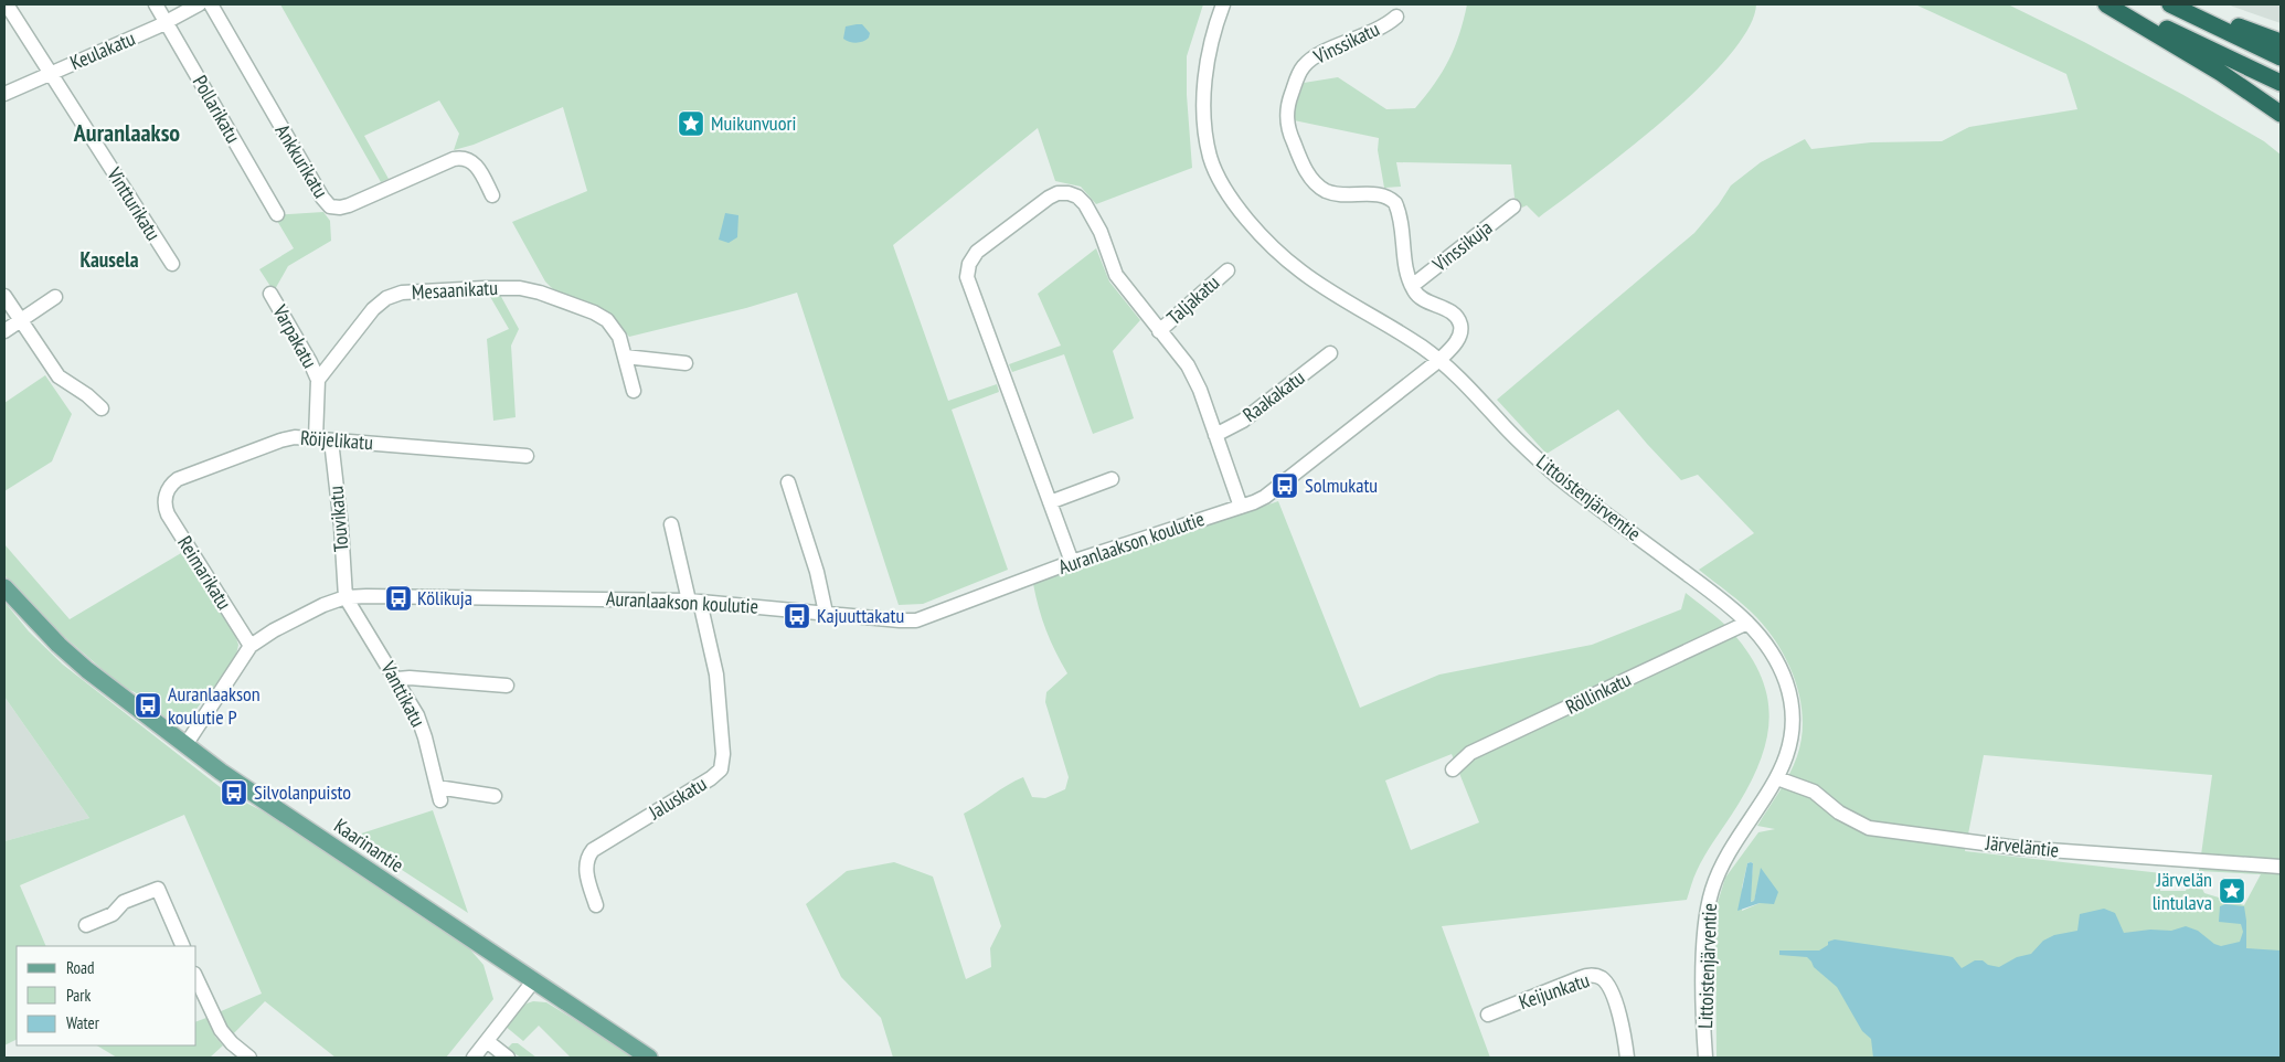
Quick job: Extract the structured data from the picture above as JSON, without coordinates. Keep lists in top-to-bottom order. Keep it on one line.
{"streets":{"main road":["Kaarinantie"],"street":["Vinssikatu","Keulakatu","Pollarikatu","Ankkurikatu","Vintturikatu","Vinssikuja","Mesaanikatu","Taljakatu","Varpakatu","Raakakatu","Röijelikatu","Littoistenjärventie","Touvikatu","Auranlaakson koulutie","Reimarikatu","Röllinkatu","Vanttikatu","Jaluskatu","Järveläntie","Keijunkatu"]},"crossings":[["Vinssikatu","Vinssikuja"],["Keulakatu","Pollarikatu"],["Keulakatu","Vintturikatu"],["Mesaanikatu","Varpakatu"],["Röijelikatu","Touvikatu"],["Röijelikatu","Reimarikatu"],["Littoistenjärventie","Auranlaakson koulutie"],["Littoistenjärventie","Röllinkatu"],["Littoistenjärventie","Järveläntie"],["Touvikatu","Auranlaakson koulutie"],["Touvikatu","Vanttikatu"],["Auranlaakson koulutie","Reimarikatu"],["Auranlaakson koulutie","Vanttikatu"],["Auranlaakson koulutie","Jaluskatu"],["Auranlaakson koulutie","Kaarinantie"]],"districts":["Auranlaakso","Kausela"],"places":{"place":["Muikunvuori","Järvelän lintulava"],"bus stop":["Solmukatu","Kölikuja","Kajuuttakatu","Auranlaakson koulutie P","Silvolanpuisto"]},"legend":["Road","Park","Water"]}
